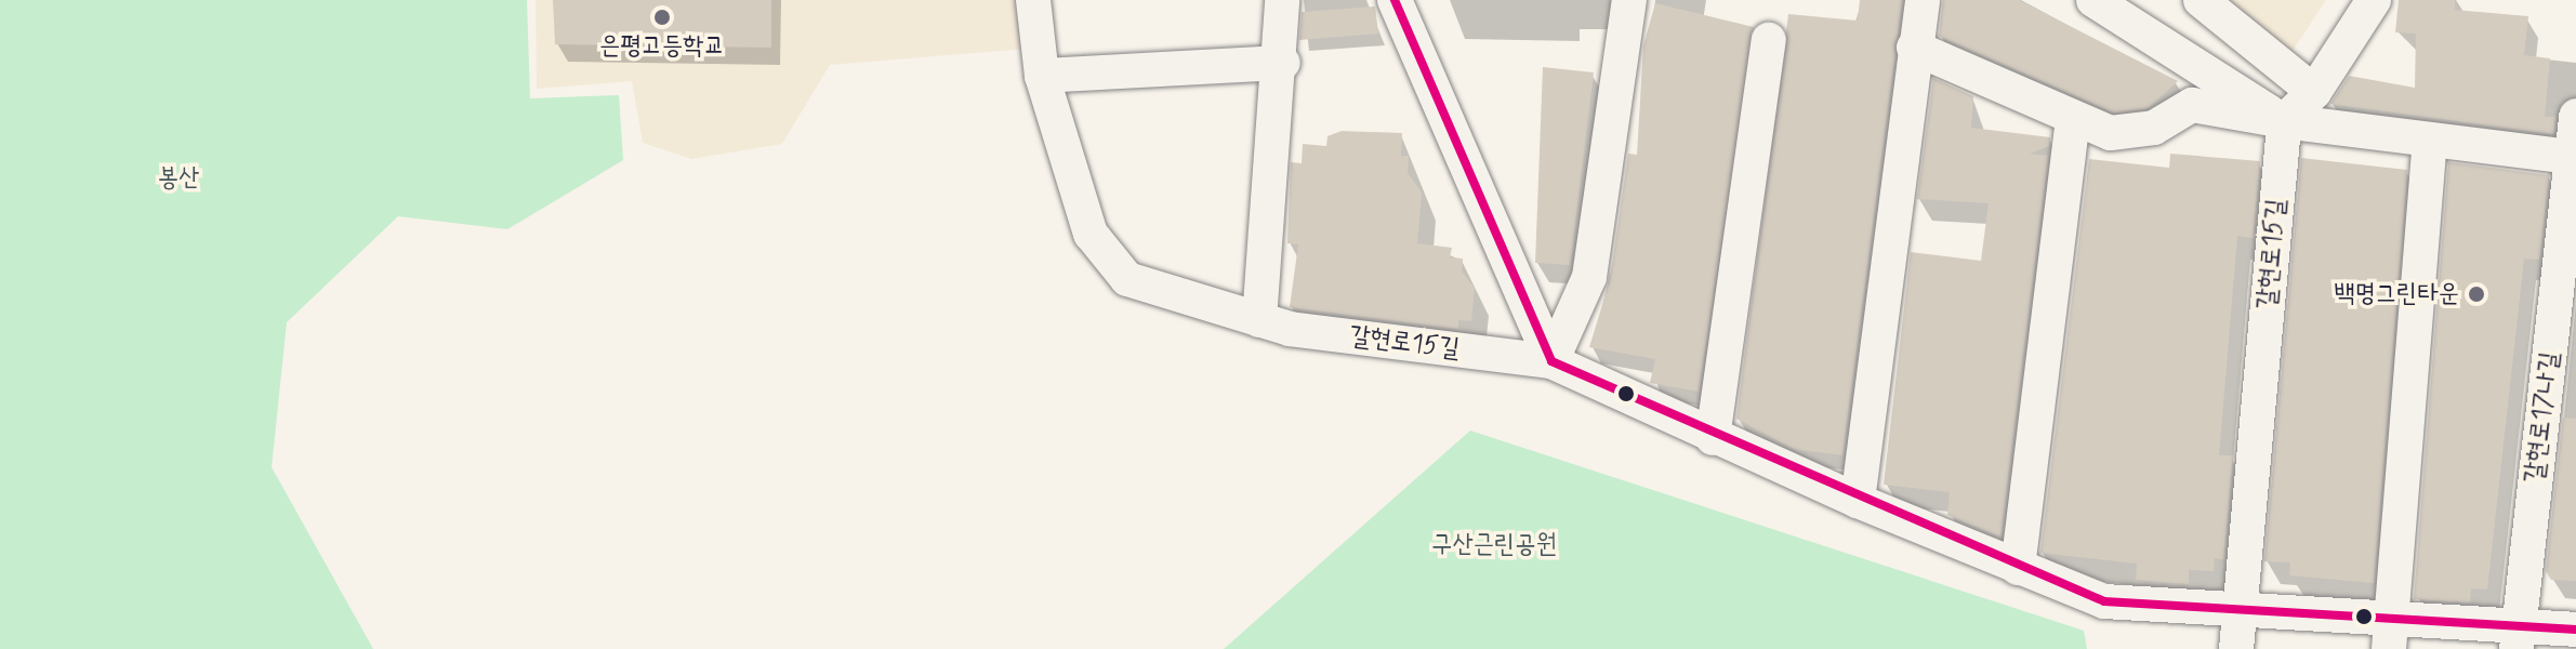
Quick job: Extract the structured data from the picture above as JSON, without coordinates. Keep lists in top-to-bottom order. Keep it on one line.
{"streets":{"street":["갈현로15길","갈현로17나길"]},"crossings":[["갈현로15길","갈현로17나길"]],"parks":["봉산","구산근린공원"],"places":["은평고등학교","백명그린타운"]}
